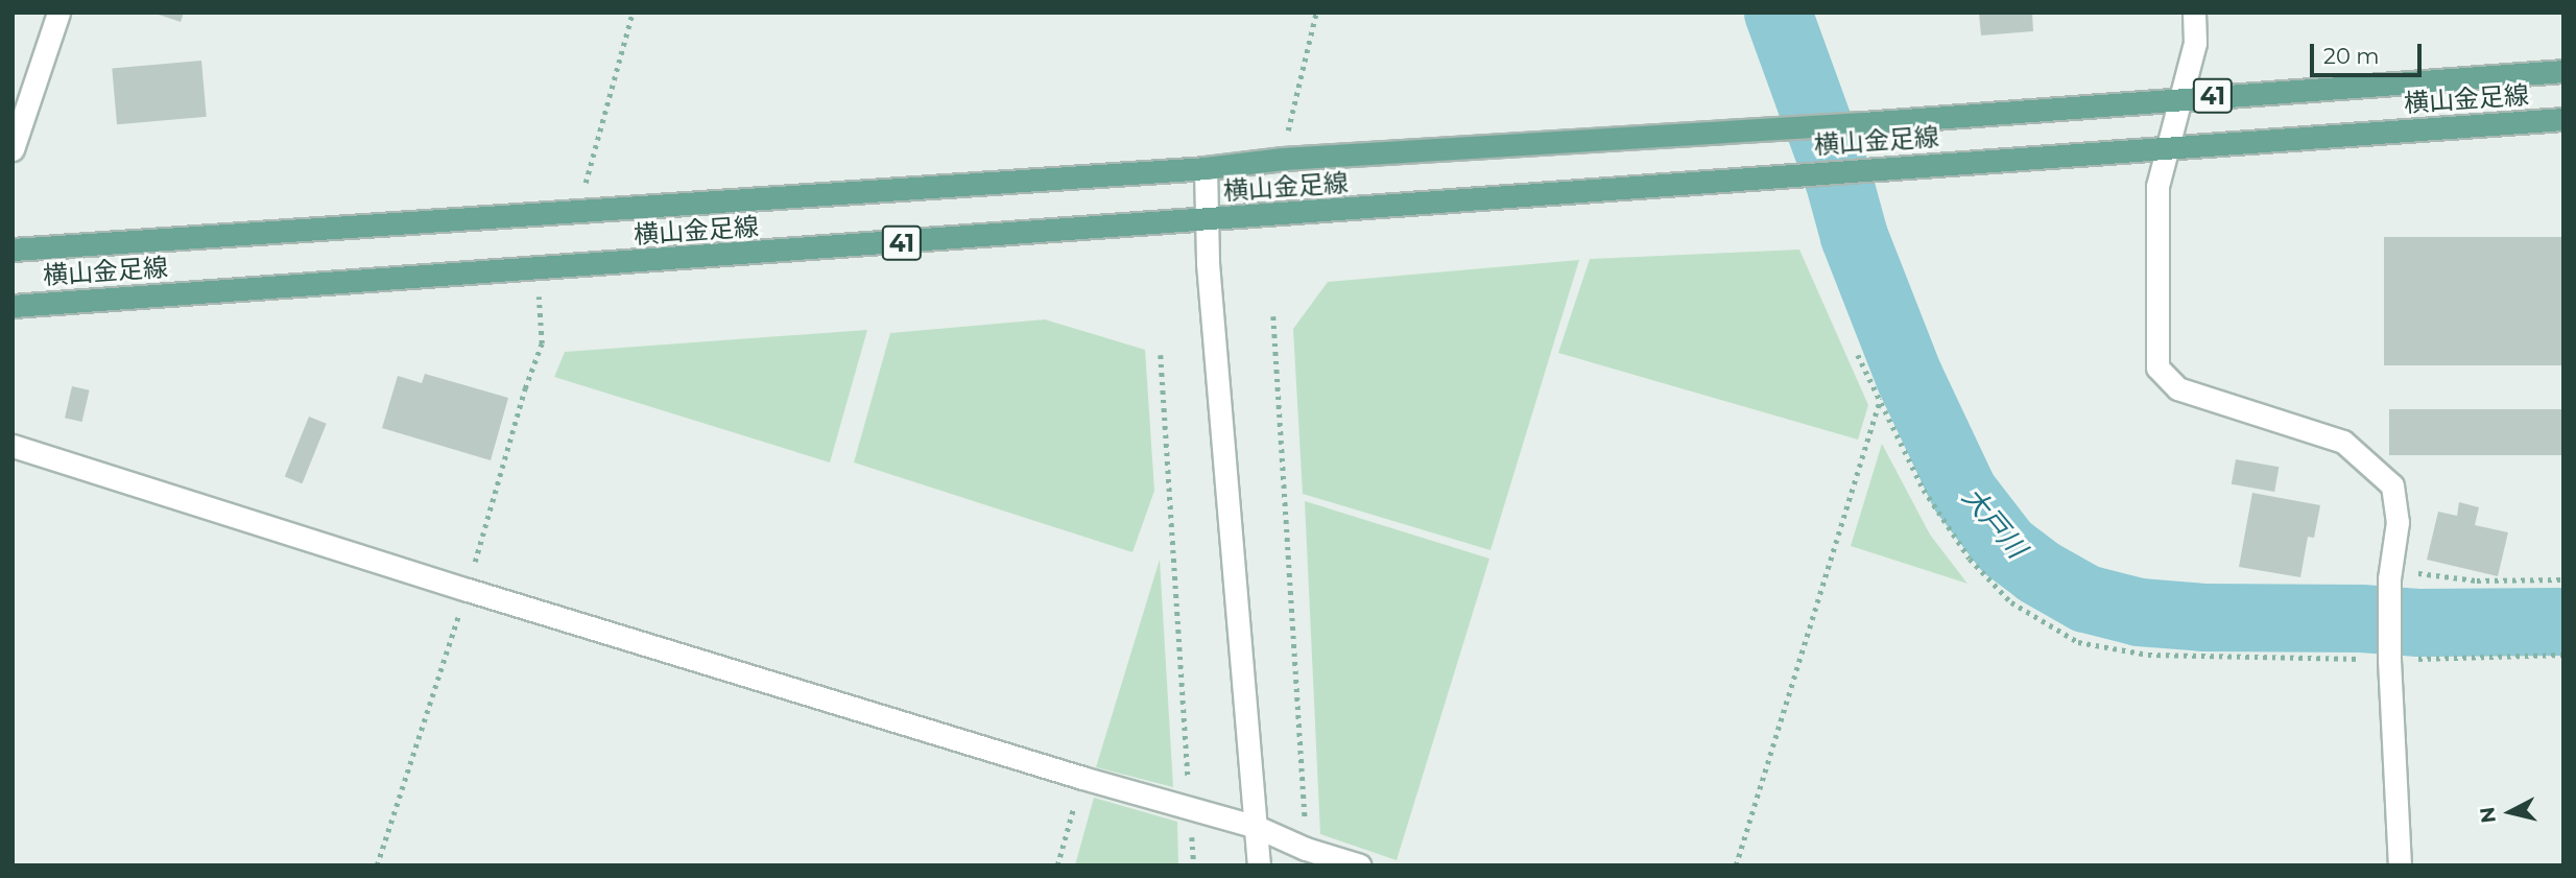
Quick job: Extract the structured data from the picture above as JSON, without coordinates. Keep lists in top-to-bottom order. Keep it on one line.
{"streets":{"main road":["41","横山金足線"]},"water":["大戸川"],"scale_bar":"20 m","north":"left"}
